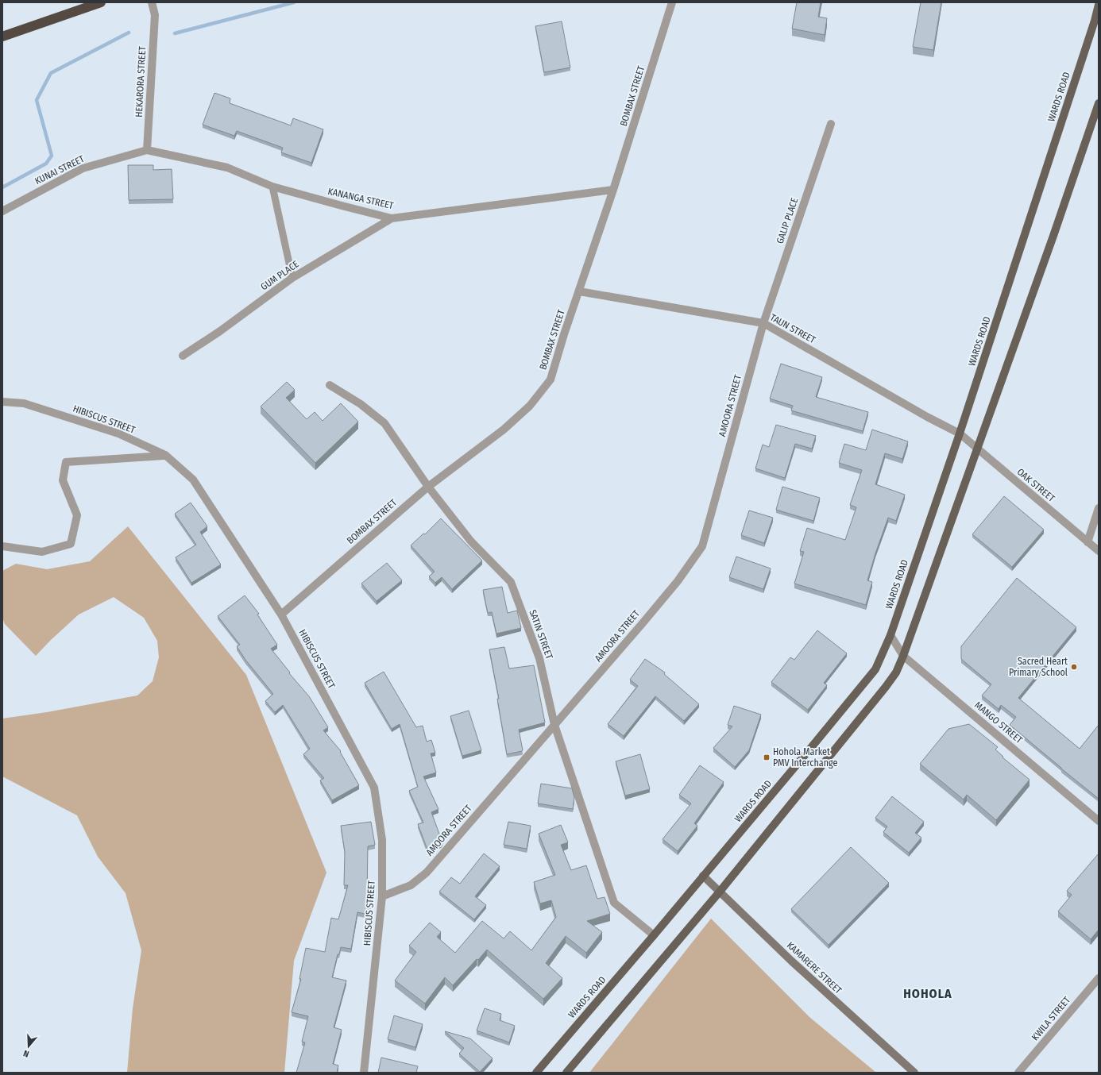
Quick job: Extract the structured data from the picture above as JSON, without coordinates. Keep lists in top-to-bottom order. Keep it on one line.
{"streets":{"main road":["WARDS ROAD"],"street":["HEKARORA STREET","BOMBAX STREET","KUNAI STREET","KANANGA STREET","GALIP PLACE","GUM PLACE","TAUN STREET","AMOORA STREET","HIBISCUS STREET","OAK STREET","SATIN STREET","MANGO STREET","KAMARERE STREET","KWILA STREET"]},"crossings":[["HEKARORA STREET","KUNAI STREET"],["HEKARORA STREET","KANANGA STREET"],["BOMBAX STREET","KANANGA STREET"],["BOMBAX STREET","TAUN STREET"],["BOMBAX STREET","HIBISCUS STREET"],["BOMBAX STREET","SATIN STREET"],["WARDS ROAD","TAUN STREET"],["WARDS ROAD","OAK STREET"],["WARDS ROAD","SATIN STREET"],["WARDS ROAD","MANGO STREET"],["WARDS ROAD","KAMARERE STREET"],["KUNAI STREET","KANANGA STREET"],["KANANGA STREET","GUM PLACE"],["GALIP PLACE","TAUN STREET"],["GALIP PLACE","AMOORA STREET"],["TAUN STREET","AMOORA STREET"],["TAUN STREET","OAK STREET"],["AMOORA STREET","HIBISCUS STREET"],["AMOORA STREET","SATIN STREET"]],"districts":["HOHOLA"],"places":{"other":["Sacred Heart Primary School"],"transit":["Hohola Market PMV Interchange"]},"north":"bottom"}
